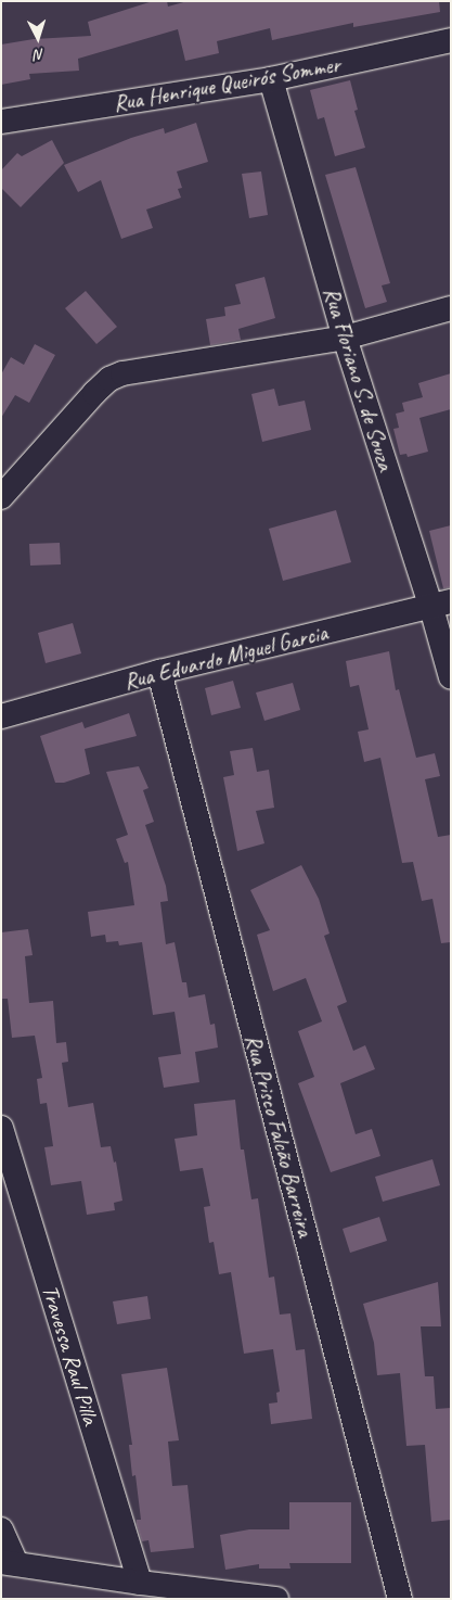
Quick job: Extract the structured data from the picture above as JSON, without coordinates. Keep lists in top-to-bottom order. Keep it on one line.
{"streets":{"street":["Rua Henrique Queirós Sommer","Rua Floriano S. de Souza","Rua Eduardo Miguel Garcia","Rua Prisco Falcão Barreira","Travessa Raul Pilla"]},"crossings":[["Rua Henrique Queirós Sommer","Rua Floriano S. de Souza"],["Rua Floriano S. de Souza","Rua Eduardo Miguel Garcia"],["Rua Eduardo Miguel Garcia","Rua Prisco Falcão Barreira"]],"north":"bottom"}
